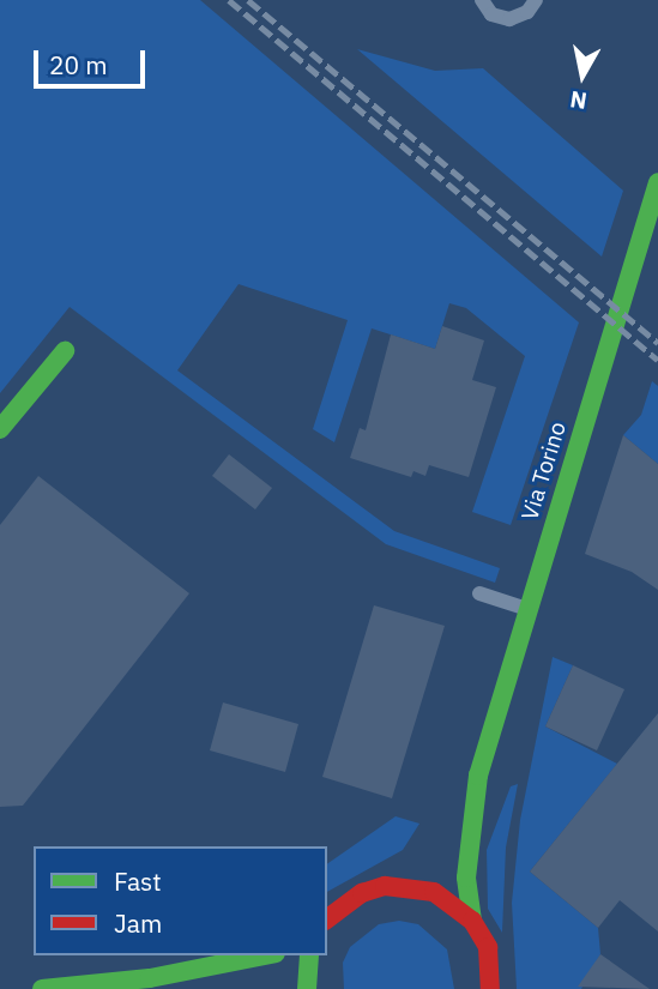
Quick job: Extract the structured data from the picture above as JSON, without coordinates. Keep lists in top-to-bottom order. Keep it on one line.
{"streets":{"main road":["Via Torino"]},"legend":["Fast","Jam"],"scale_bar":"20 m","north":"bottom"}
